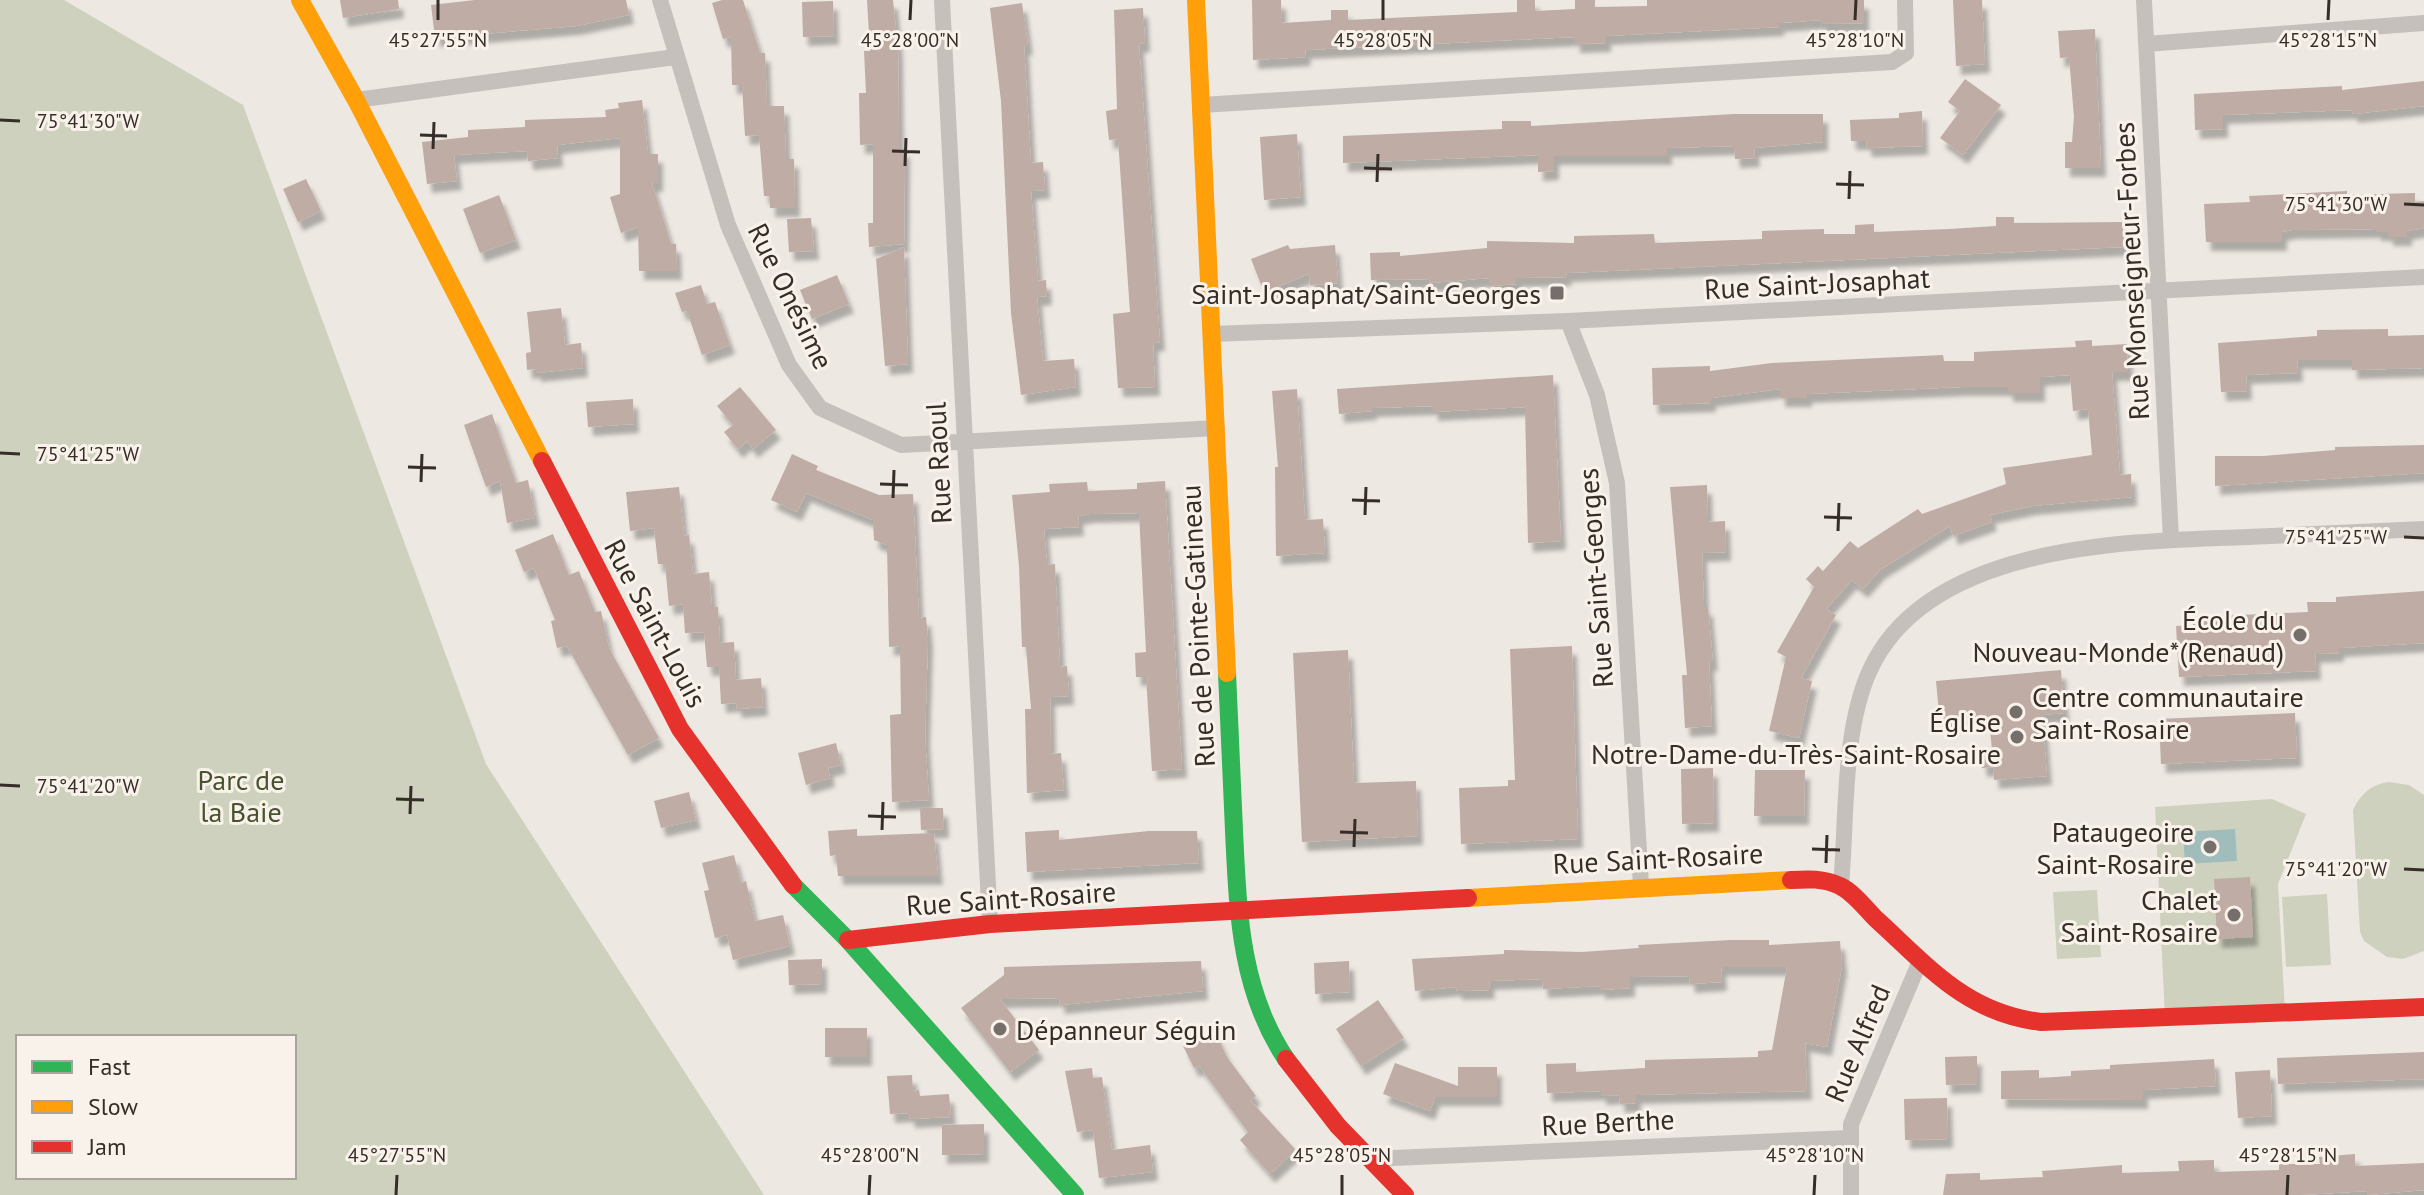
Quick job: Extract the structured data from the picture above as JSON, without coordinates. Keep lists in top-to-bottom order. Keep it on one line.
{"streets":{"street":["Rue Monseigneur-Forbes","Rue Saint-Josaphat","Rue Onésime","Rue Raoul","Rue Saint-Georges","Rue Saint-Louis","Rue de Pointe-Gatineau","Rue Saint-Rosaire","Rue Alfred","Rue Berthe"]},"crossings":[["Rue Monseigneur-Forbes","Rue Saint-Josaphat"],["Rue Saint-Josaphat","Rue Saint-Georges"],["Rue Saint-Josaphat","Rue de Pointe-Gatineau"],["Rue Onésime","Rue Raoul"],["Rue Onésime","Rue de Pointe-Gatineau"],["Rue Raoul","Rue Saint-Rosaire"],["Rue Saint-Georges","Rue Saint-Rosaire"],["Rue Saint-Louis","Rue Saint-Rosaire"],["Rue de Pointe-Gatineau","Rue Saint-Rosaire"],["Rue de Pointe-Gatineau","Rue Berthe"],["Rue Alfred","Rue Berthe"]],"parks":["Parc de la Baie"],"places":{"transit":["Saint-Josaphat/Saint-Georges"],"other":["École du Nouveau-Monde*(Renaud)","Centre communautaire Saint-Rosaire","Église Notre-Dame-du-Très-Saint-Rosaire","Pataugeoire Saint-Rosaire","Chalet Saint-Rosaire","Dépanneur Séguin"]},"legend":["Fast","Slow","Jam"],"coordinates":["45°27'55\"N","45°28'00\"N","45°28'05\"N","45°28'10\"N","45°28'15\"N","75°41'30\"W","75°41'25\"W","75°41'20\"W"]}
